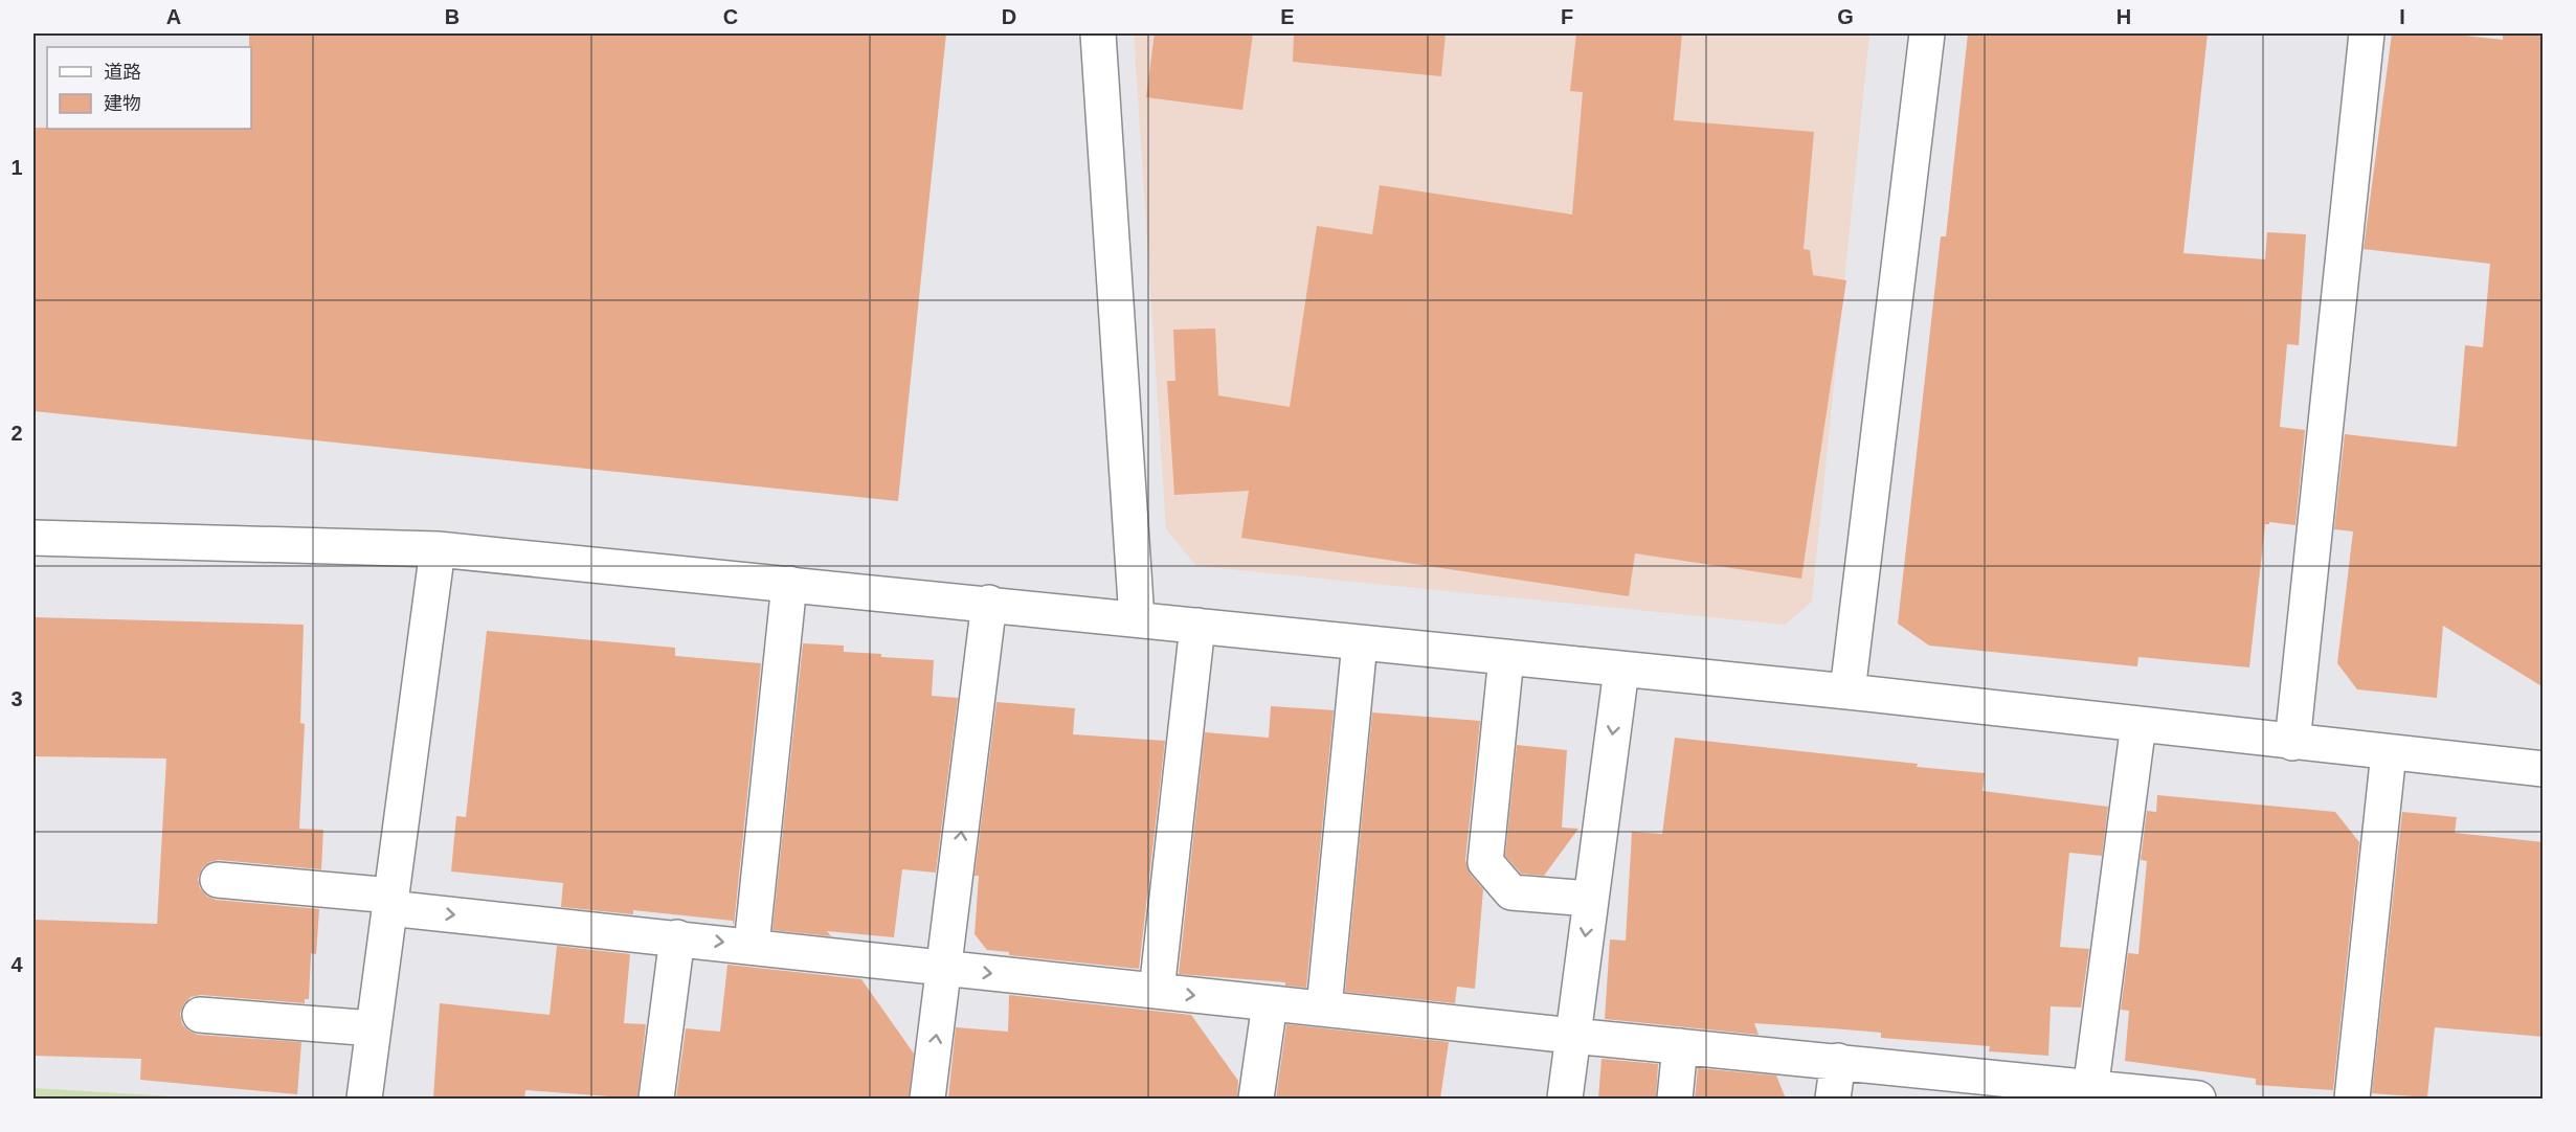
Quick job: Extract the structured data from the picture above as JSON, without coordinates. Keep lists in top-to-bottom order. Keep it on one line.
{"legend":["道路","建物"],"grid":{"columns":["A","B","C","D","E","F","G","H","I"],"rows":["1","2","3","4"]}}
